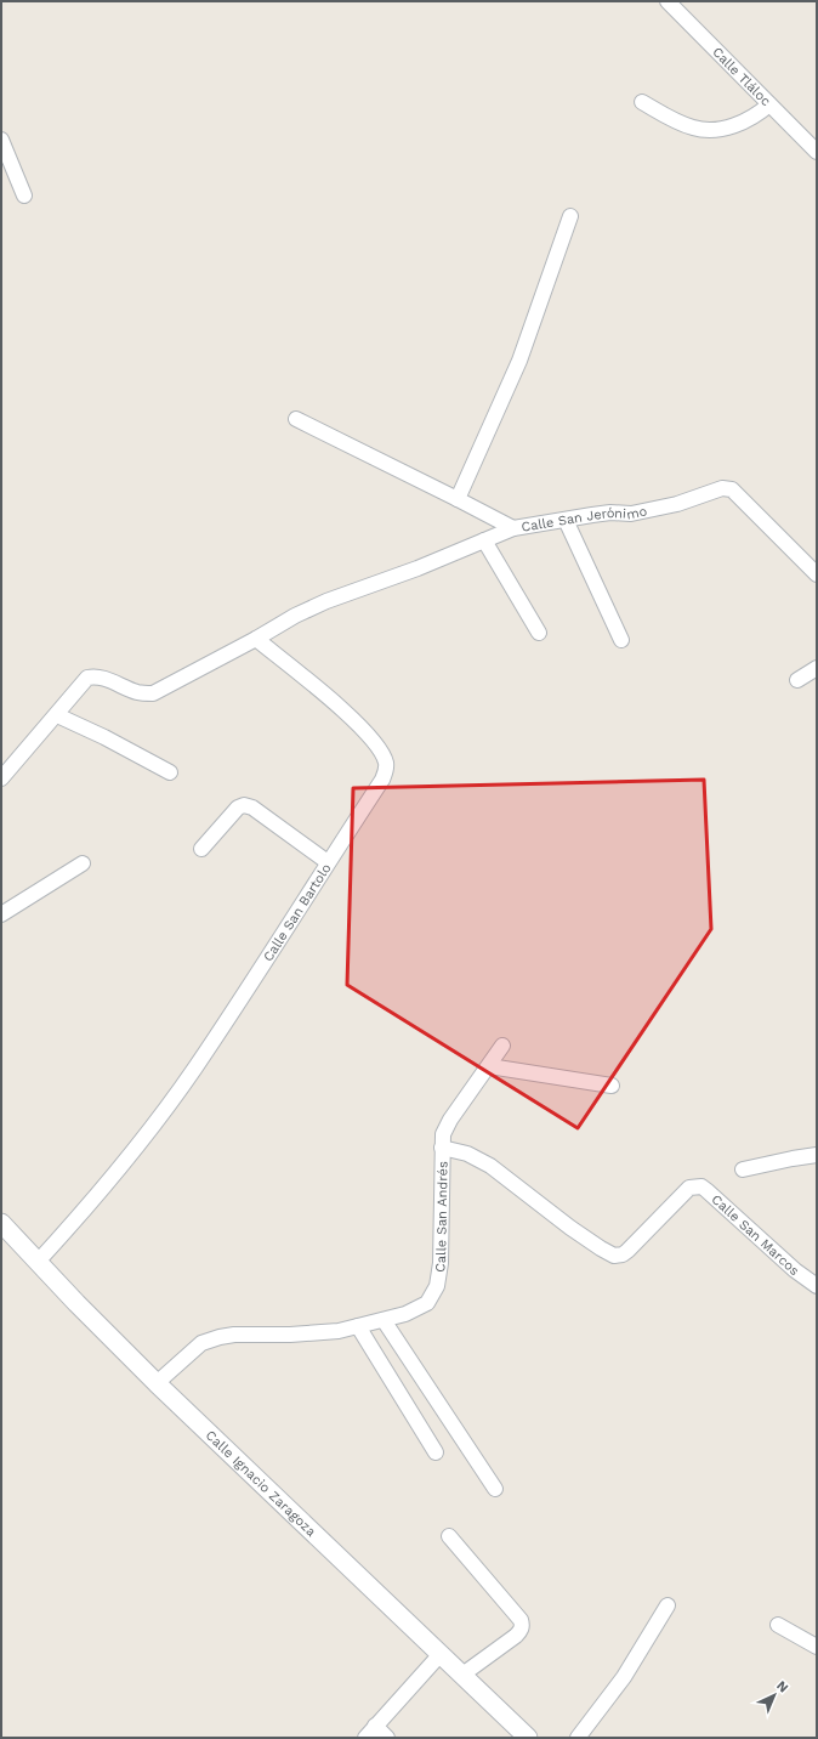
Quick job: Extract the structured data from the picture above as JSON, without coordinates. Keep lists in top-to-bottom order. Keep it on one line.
{"streets":{"street":["Calle Tláloc","Calle San Jerónimo","Calle San Bartolo","Calle San Andrés","Calle San Marcos","Calle Ignacio Zaragoza"]},"crossings":[["Calle San Jerónimo","Calle San Bartolo"],["Calle San Bartolo","Calle Ignacio Zaragoza"],["Calle San Andrés","Calle San Marcos"],["Calle San Andrés","Calle Ignacio Zaragoza"]],"north":"top right"}
